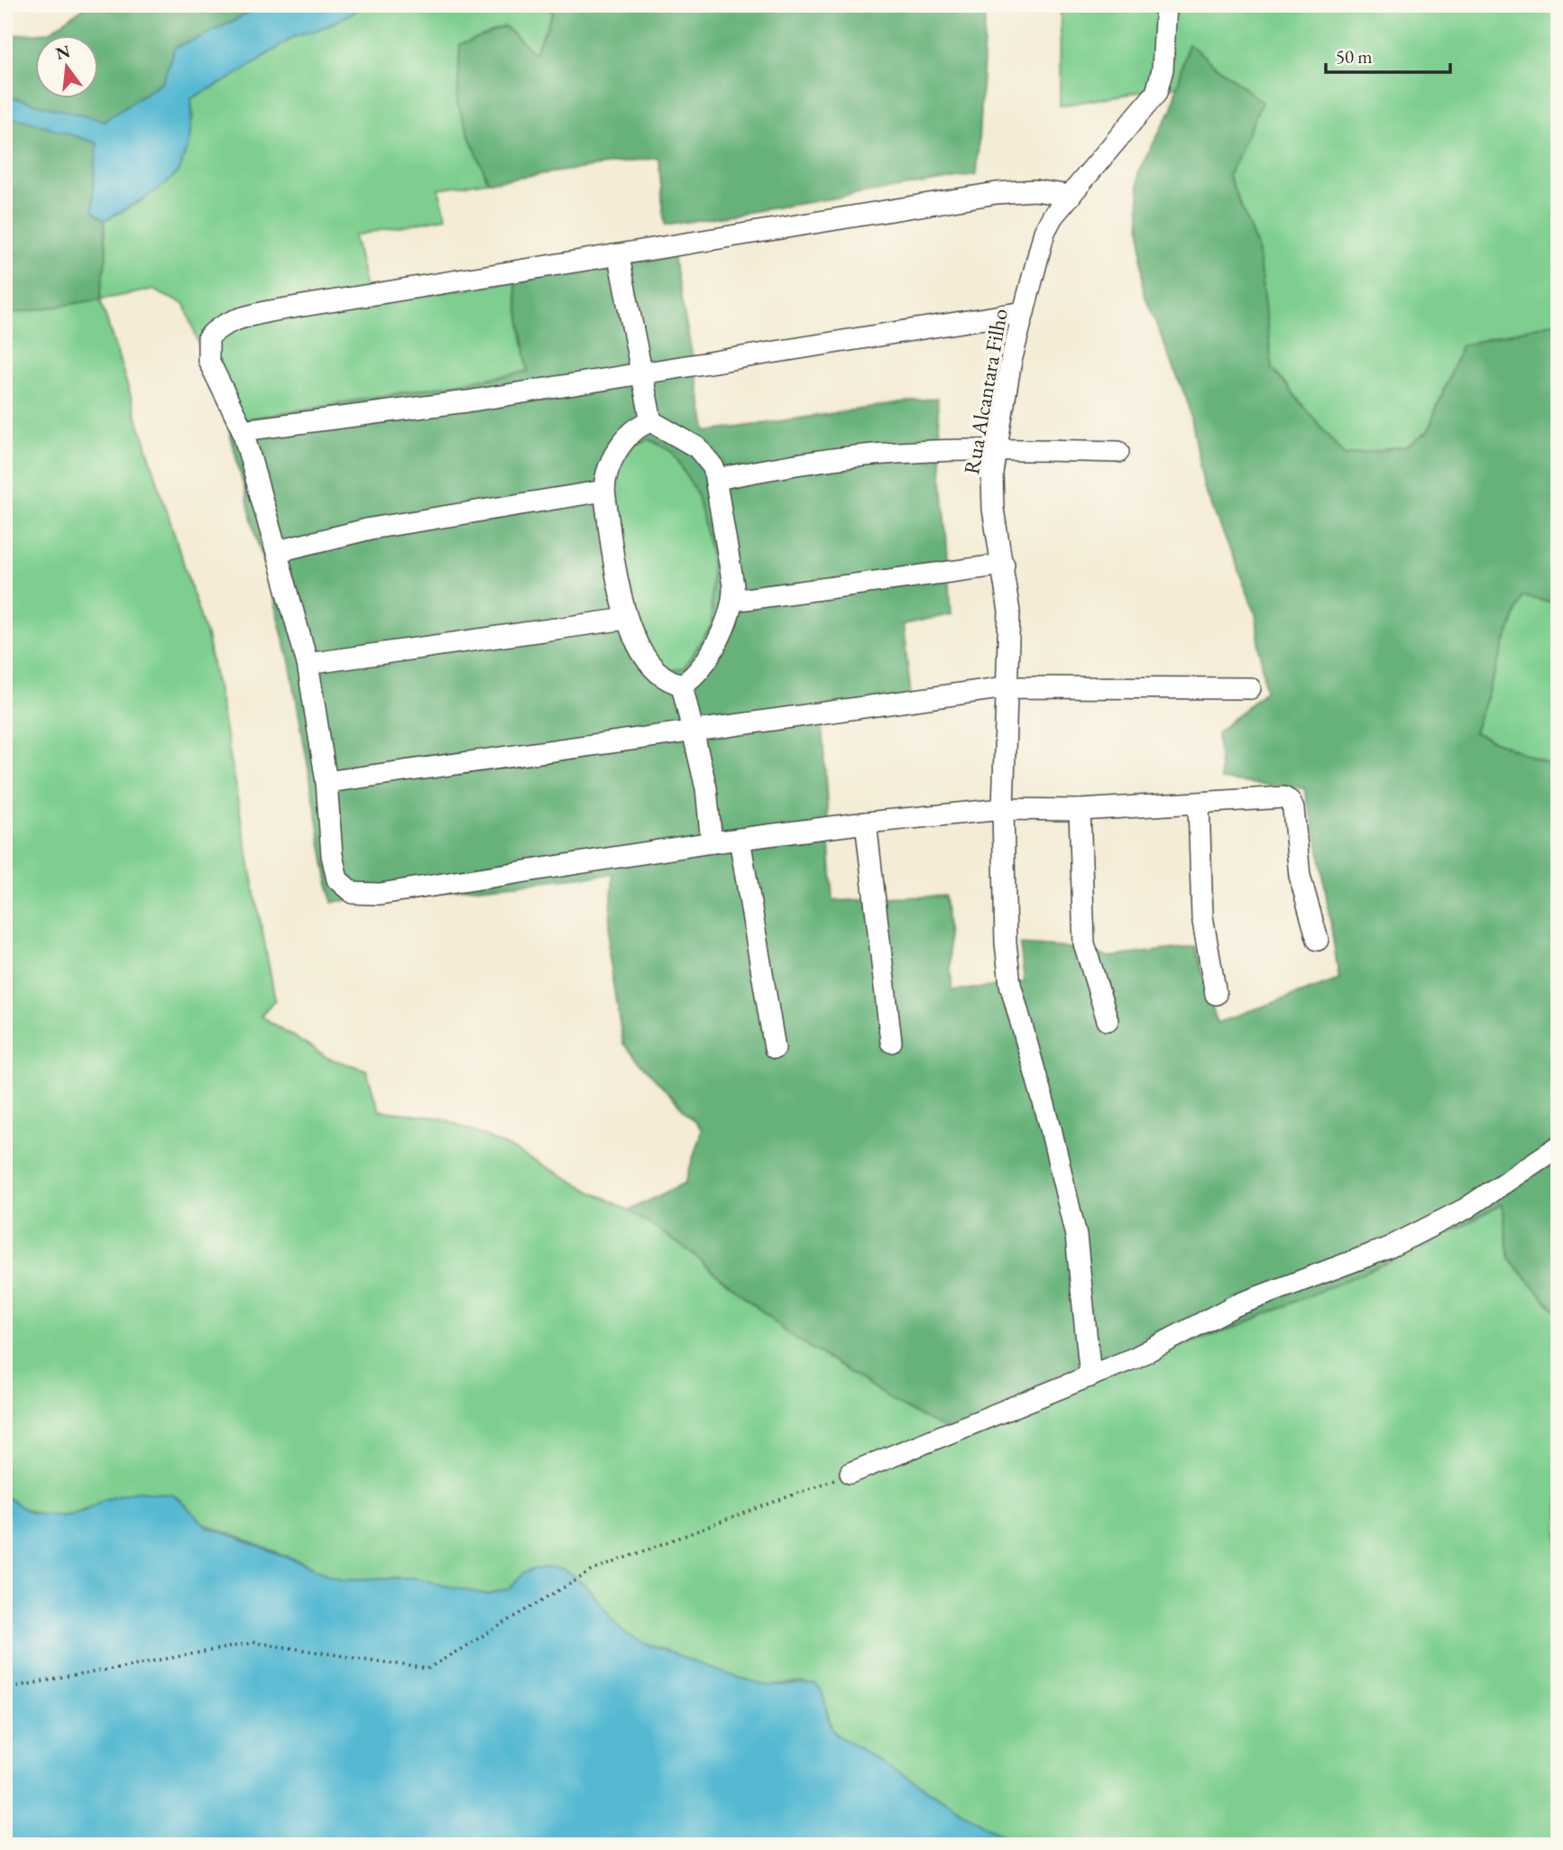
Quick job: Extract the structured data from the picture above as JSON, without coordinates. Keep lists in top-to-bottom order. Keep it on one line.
{"streets":{"street":["Rua Alcantara Filho"]},"scale_bar":"50 m","north":"top"}
